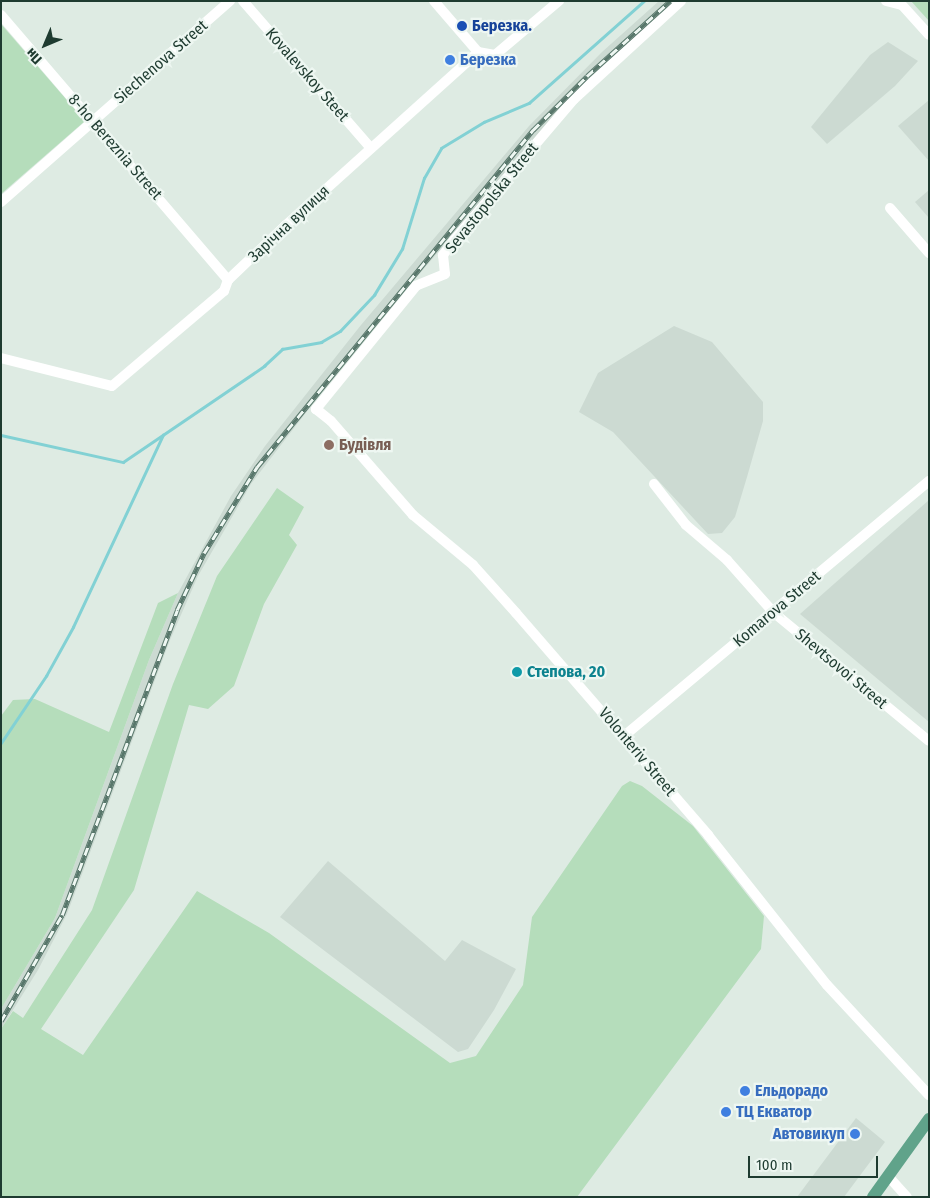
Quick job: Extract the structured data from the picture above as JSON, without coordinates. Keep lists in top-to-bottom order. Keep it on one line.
{"streets":{"street":["Siechenova Street","Kovalevskoy Steet","8-ho Bereznia Street","Sevastopolska Street","Зарічна вулиця","Komarova Street","Shevtsovoi Street","Volonteriv Street"]},"crossings":[["Siechenova Street","8-ho Bereznia Street"],["Kovalevskoy Steet","Зарічна вулиця"],["8-ho Bereznia Street","Зарічна вулиця"],["Sevastopolska Street","Volonteriv Street"],["Komarova Street","Shevtsovoi Street"],["Komarova Street","Volonteriv Street"]],"places":["Березка.","Березка","Будівля","Степова, 20","Ельдорадо","ТЦ Екватор","Автовикуп"],"scale_bar":"100 m","north":"bottom left"}
